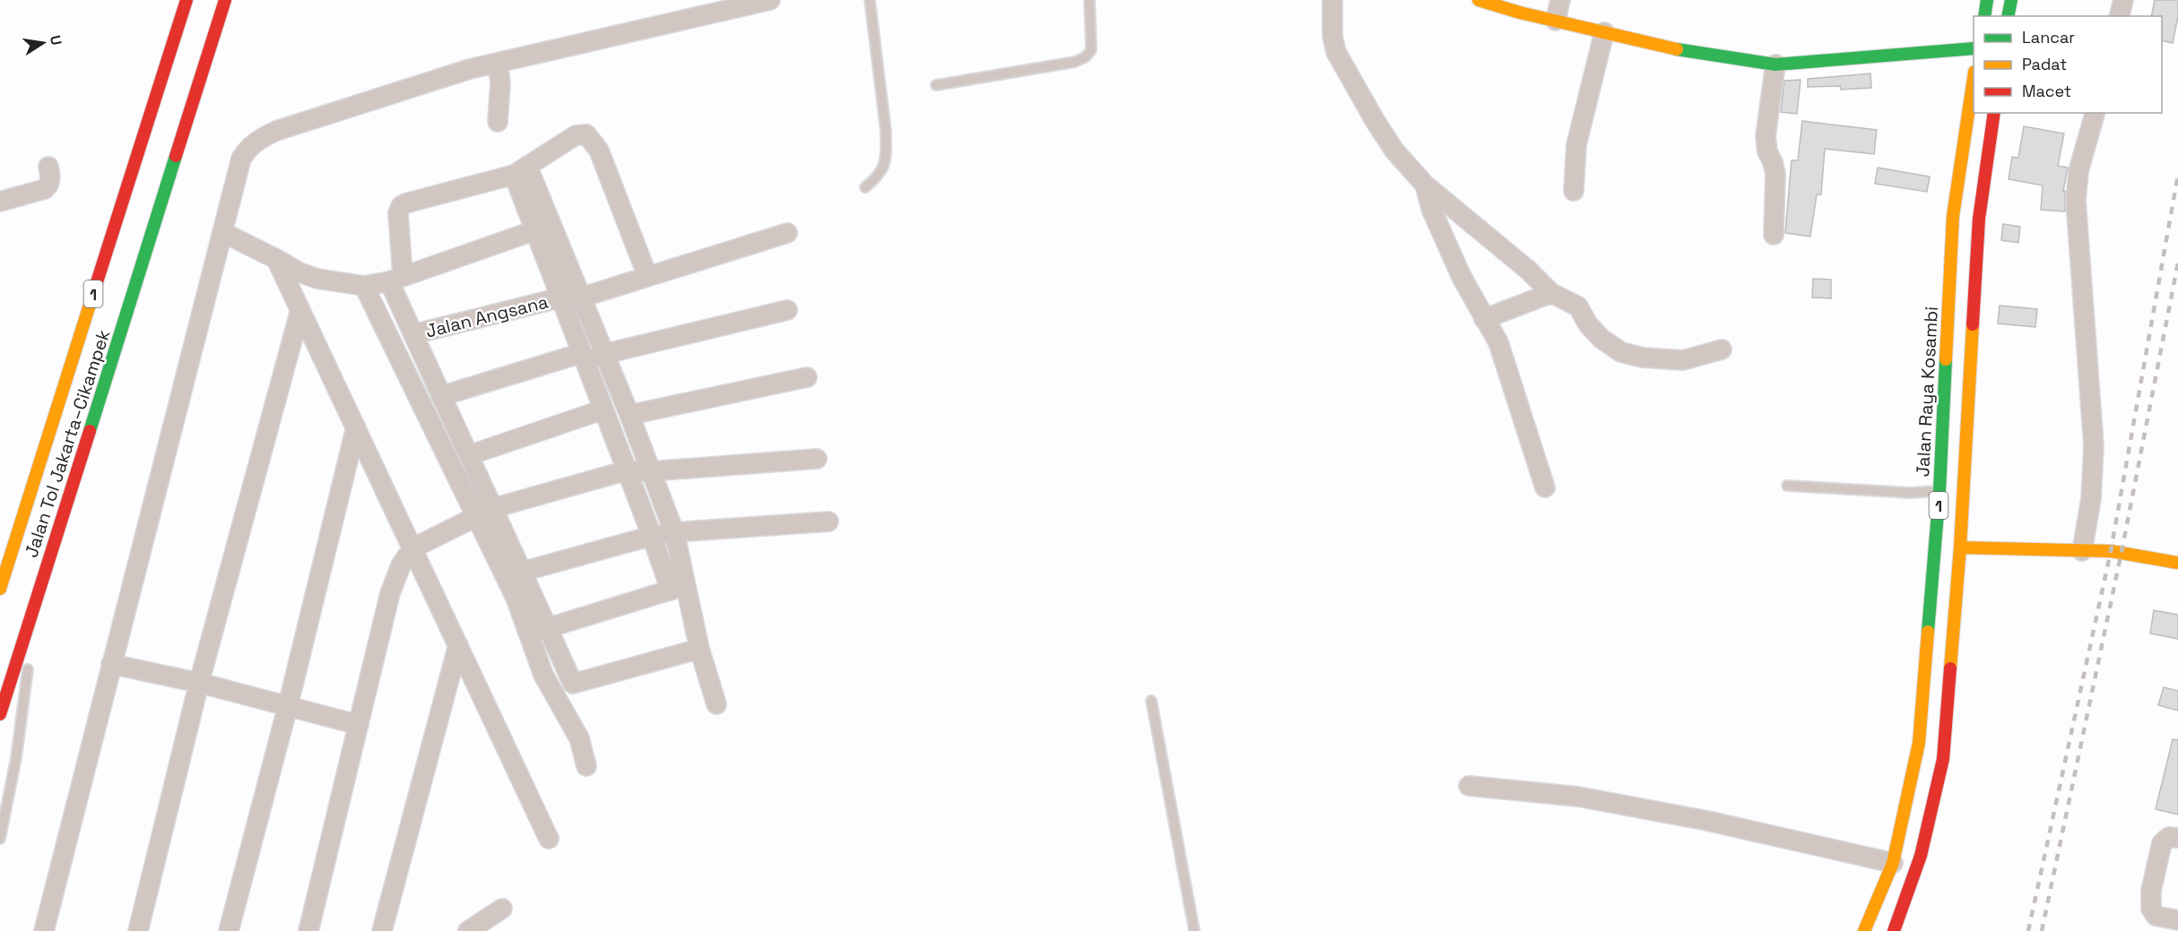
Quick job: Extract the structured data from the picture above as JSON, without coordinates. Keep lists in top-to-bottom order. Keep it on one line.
{"streets":{"main road":["1","Jalan Raya Kosambi","Jalan Tol Jakarta–Cikampek"],"street":["Jalan Angsana"]},"legend":["Lancar","Padat","Macet"],"north":"right"}
